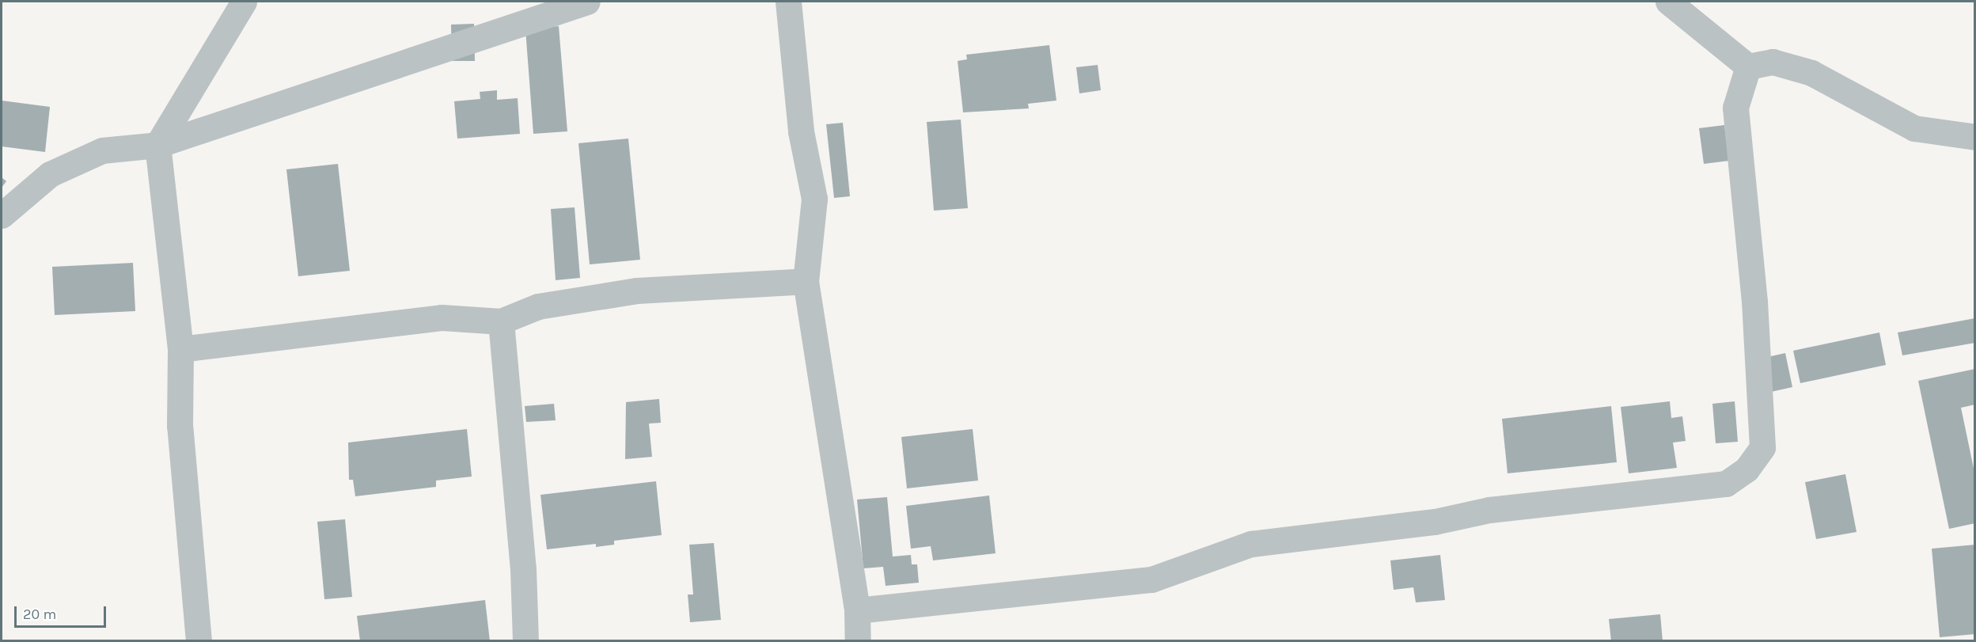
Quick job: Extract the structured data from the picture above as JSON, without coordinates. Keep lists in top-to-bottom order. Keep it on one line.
{"scale_bar":"20 m"}
